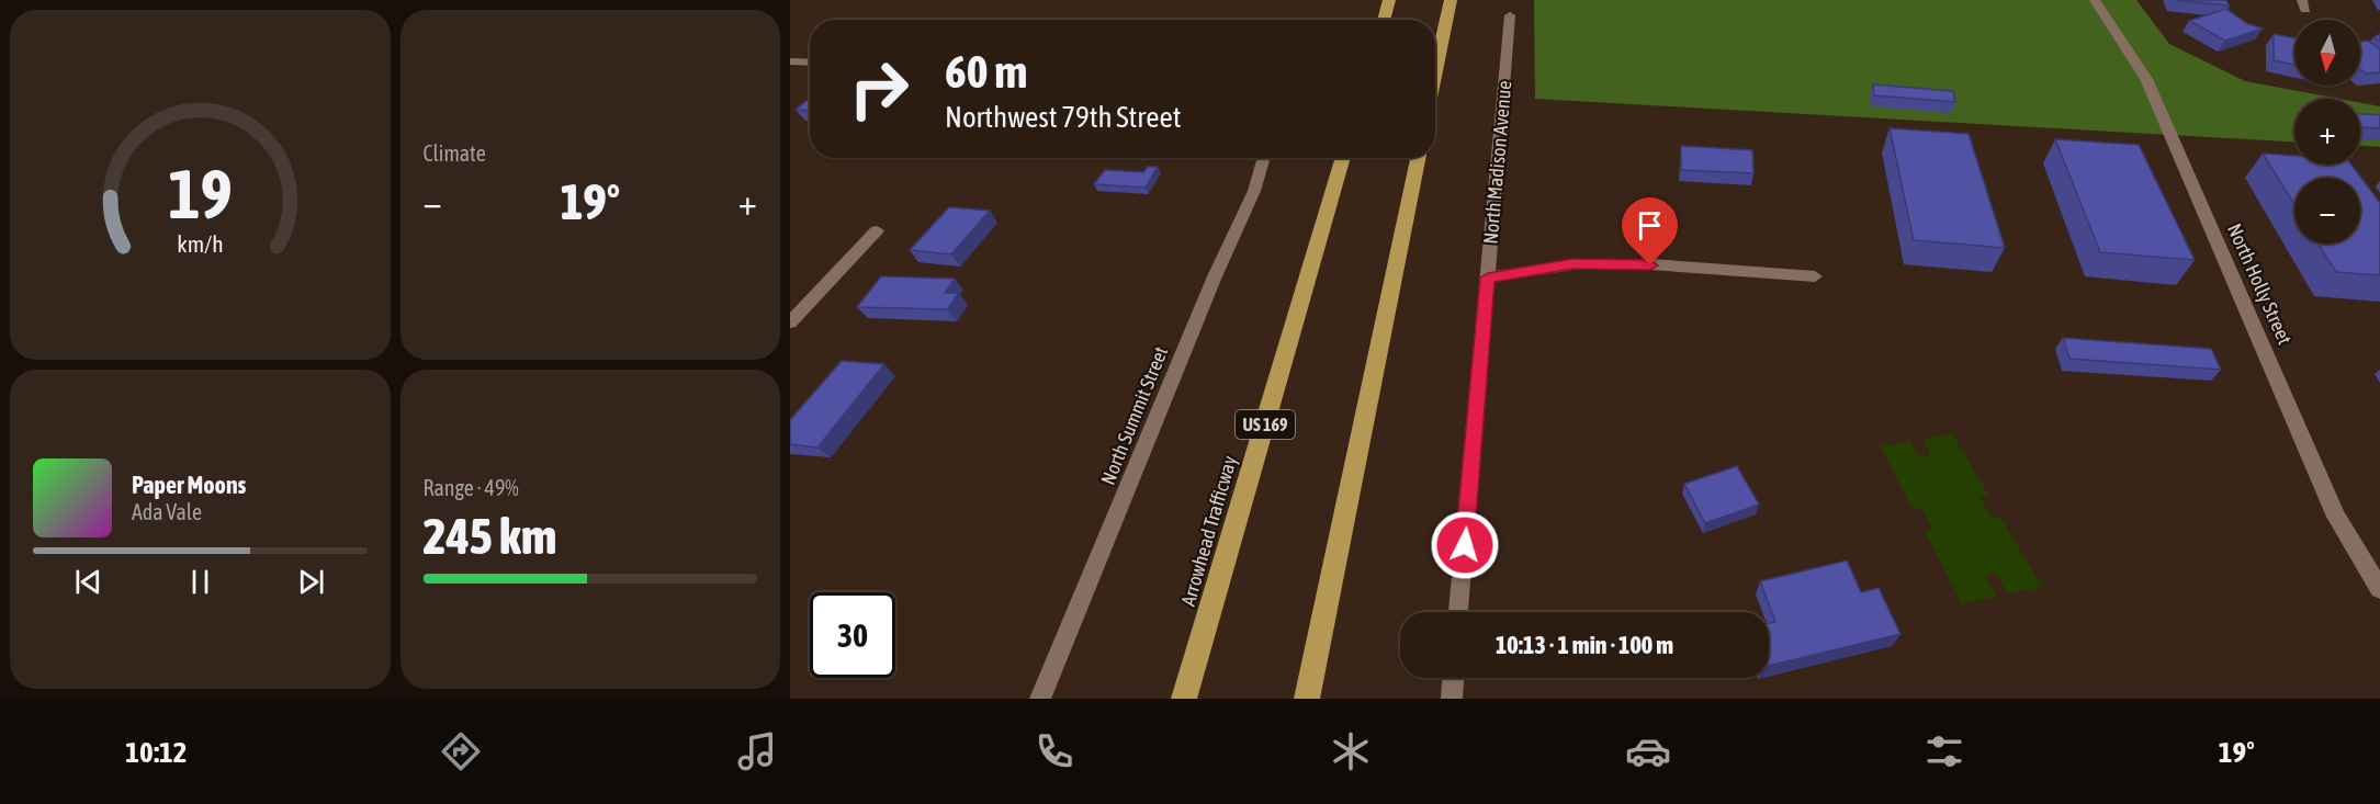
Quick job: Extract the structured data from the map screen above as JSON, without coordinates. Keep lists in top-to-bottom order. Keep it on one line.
{"streets":{"highway":["US 169","Arrowhead Trafficway"],"street":["North Madison Avenue","North Holly Street","North Summit Street"]},"north":"bottom","page":{"tile":["Climate",["Range · 49%","245 km"]],"map_buttons":["+","−"],"turn":["60 m","Northwest 79th Street"],"heat":["−","19°","+"],"song":["Paper Moons","Ada Vale"],"limit":"30","trip":"10:13 · 1 min · 100 m","tabs":["10:12","19°"],"gauge":["19","km/h"]}}
